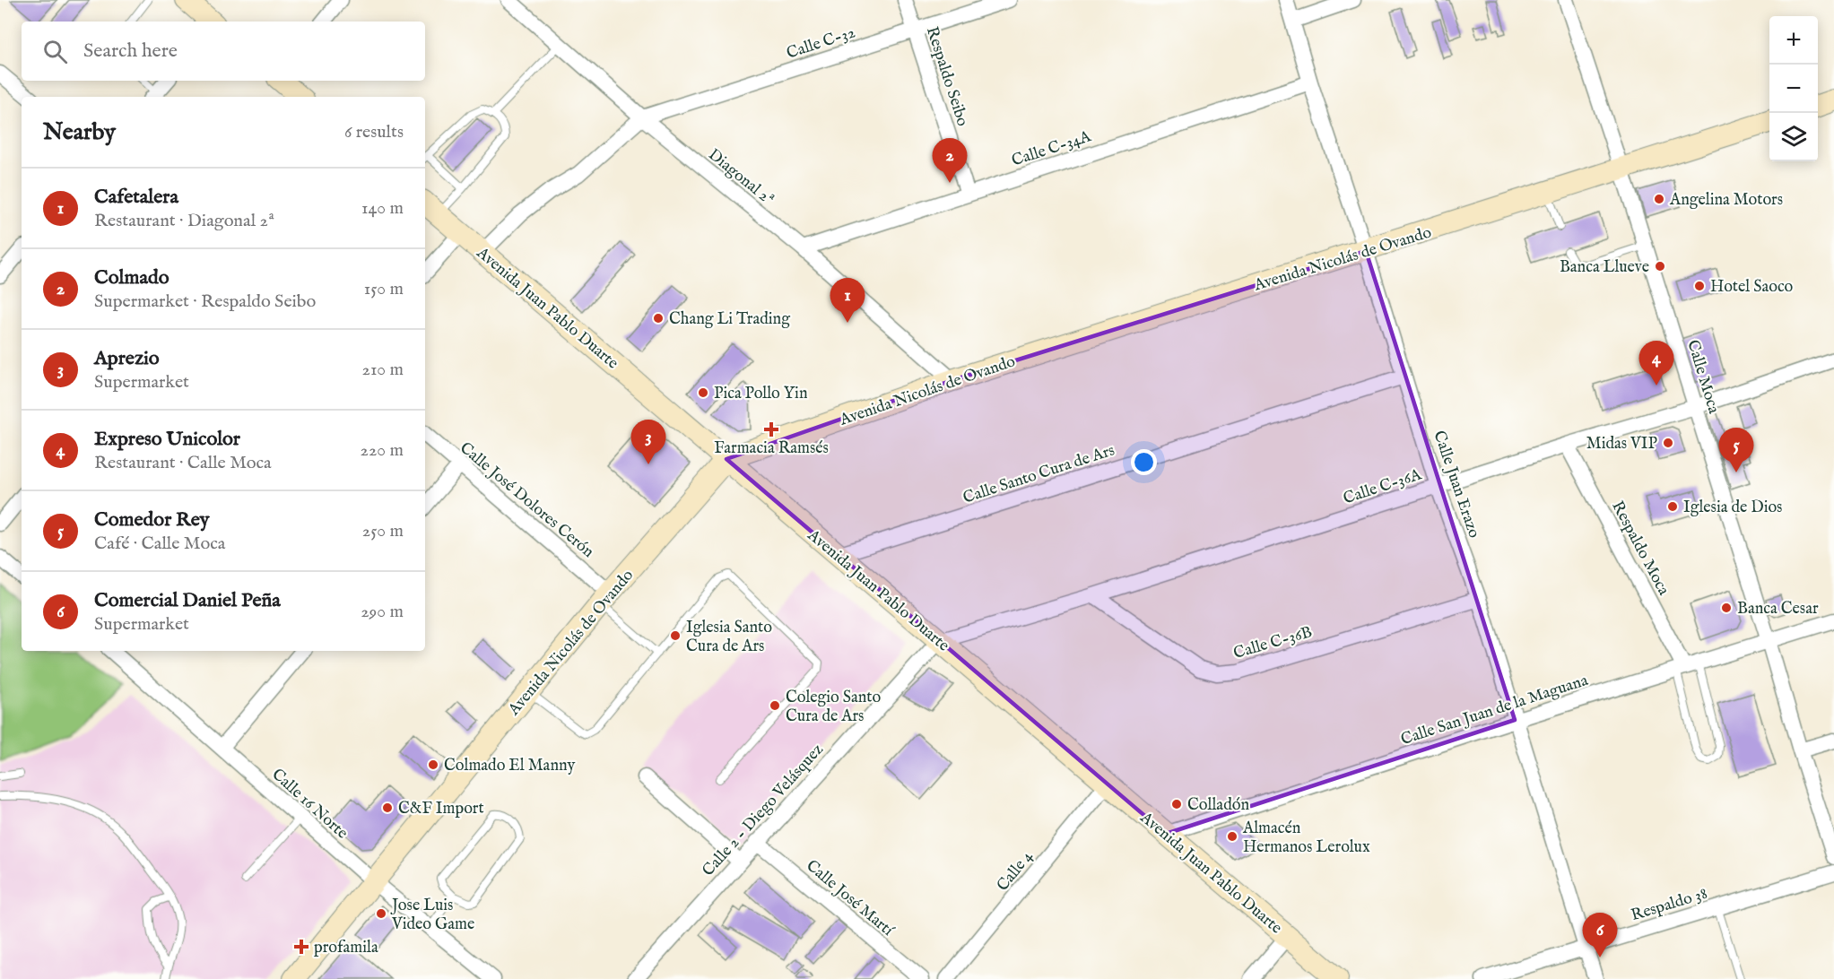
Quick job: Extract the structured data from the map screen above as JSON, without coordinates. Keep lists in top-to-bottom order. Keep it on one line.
{"streets":{"main road":["Avenida Nicolás de Ovando","Avenida Juan Pablo Duarte"],"street":["Calle C-32","Respaldo Seibo","Calle C-34A","Diagonal 2ª","Calle Moca","Calle Santo Cura de Ars","Calle Juan Erazo","Calle C-36A","Calle José Dolores Cerón","Respaldo Moca","Calle C-36B","Calle San Juan de la Maguana","Calle 16 Norte","Calle 2 - Diego Velásquez","Calle 4","Calle José Martí","Respaldo 38"]},"crossings":[["Calle C-32","Respaldo Seibo"],["Calle C-32","Diagonal 2ª"],["Respaldo Seibo","Calle C-34A"],["Calle C-34A","Diagonal 2ª"],["Calle C-34A","Calle Juan Erazo"],["Diagonal 2ª","Avenida Nicolás de Ovando"],["Avenida Nicolás de Ovando","Avenida Juan Pablo Duarte"],["Avenida Nicolás de Ovando","Calle Moca"],["Avenida Nicolás de Ovando","Calle Juan Erazo"],["Avenida Nicolás de Ovando","Calle José Dolores Cerón"],["Avenida Nicolás de Ovando","Calle 16 Norte"],["Avenida Juan Pablo Duarte","Calle Santo Cura de Ars"],["Avenida Juan Pablo Duarte","Calle C-36A"],["Avenida Juan Pablo Duarte","Calle San Juan de la Maguana"],["Avenida Juan Pablo Duarte","Calle 2 - Diego Velásquez"],["Avenida Juan Pablo Duarte","Calle 4"],["Calle Moca","Calle C-36A"],["Calle Moca","Calle San Juan de la Maguana"],["Calle Santo Cura de Ars","Calle Juan Erazo"],["Calle Juan Erazo","Calle C-36A"],["Calle Juan Erazo","Calle C-36B"],["Calle Juan Erazo","Calle San Juan de la Maguana"],["Calle Juan Erazo","Respaldo 38"],["Calle C-36A","Respaldo Moca"],["Calle C-36A","Calle C-36B"],["Calle C-36A","Calle 2 - Diego Velásquez"],["Respaldo Moca","Calle San Juan de la Maguana"],["Calle 2 - Diego Velásquez","Calle José Martí"]],"places":{"other":["Angelina Motors","Banca Llueve","Hotel Saoco","Chang Li Trading","Pica Pollo Yin","Midas VIP","Iglesia de Dios","Banca Cesar","Iglesia Santo Cura de Ars","Colegio Santo Cura de Ars","Colmado El Manny","Colladón","C&F Import","Almacén Hermanos Lerolux","Jose Luis Video Game"],"health":["Farmacia Ramsés","profamila"]},"page":{"map_buttons":["+","−"],"search":"Search here","heading":["Nearby","6 results"],"pins":["2","1","4","3","5","6"],"list":[{"mark":"1","name":"Cafetalera","note":"Restaurant · Diagonal 2ª","value":"140 m"},{"mark":"2","name":"Colmado","note":"Supermarket · Respaldo Seibo","value":"150 m"},{"mark":"3","name":"Aprezio","note":"Supermarket","value":"210 m"},{"mark":"4","name":"Expreso Unicolor","note":"Restaurant · Calle Moca","value":"220 m"},{"mark":"5","name":"Comedor Rey","note":"Café · Calle Moca","value":"250 m"},{"mark":"6","name":"Comercial Daniel Peña","note":"Supermarket","value":"290 m"}]}}
